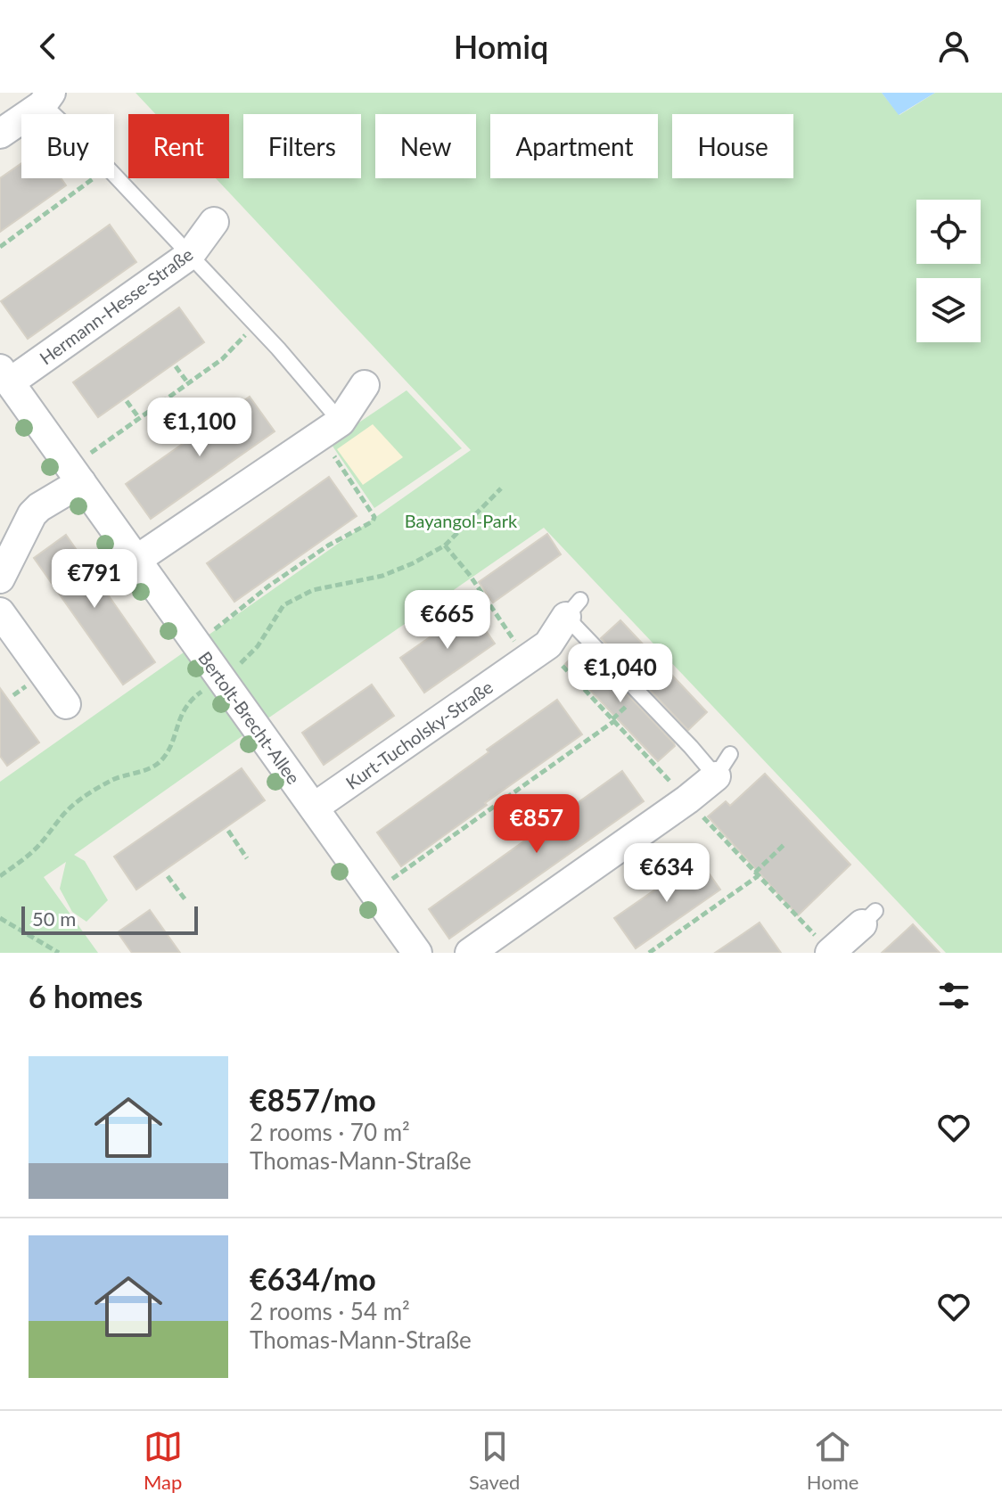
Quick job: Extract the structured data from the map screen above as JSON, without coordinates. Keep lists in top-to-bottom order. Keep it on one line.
{"streets":{"street":["Hermann-Hesse-Straße","Bertolt-Brecht-Allee","Kurt-Tucholsky-Straße"]},"crossings":[["Hermann-Hesse-Straße","Bertolt-Brecht-Allee"],["Bertolt-Brecht-Allee","Kurt-Tucholsky-Straße"]],"parks":["Bayangol-Park"],"scale_bar":"50 m","page":{"header":"Homiq","chip":["Buy","Rent","Filters","New","Apartment","House"],"price":["€1,100","€791","€665","€1,040","€857","€634"],"scale":"50 m","heading":"6 homes","list":[{"name":"€857/mo","note":"2 rooms · 70 m² · Thomas-Mann-Straße"},{"name":"€634/mo","note":"2 rooms · 54 m² · Thomas-Mann-Straße"}],"tabs":["Map","Saved","Home"]}}
